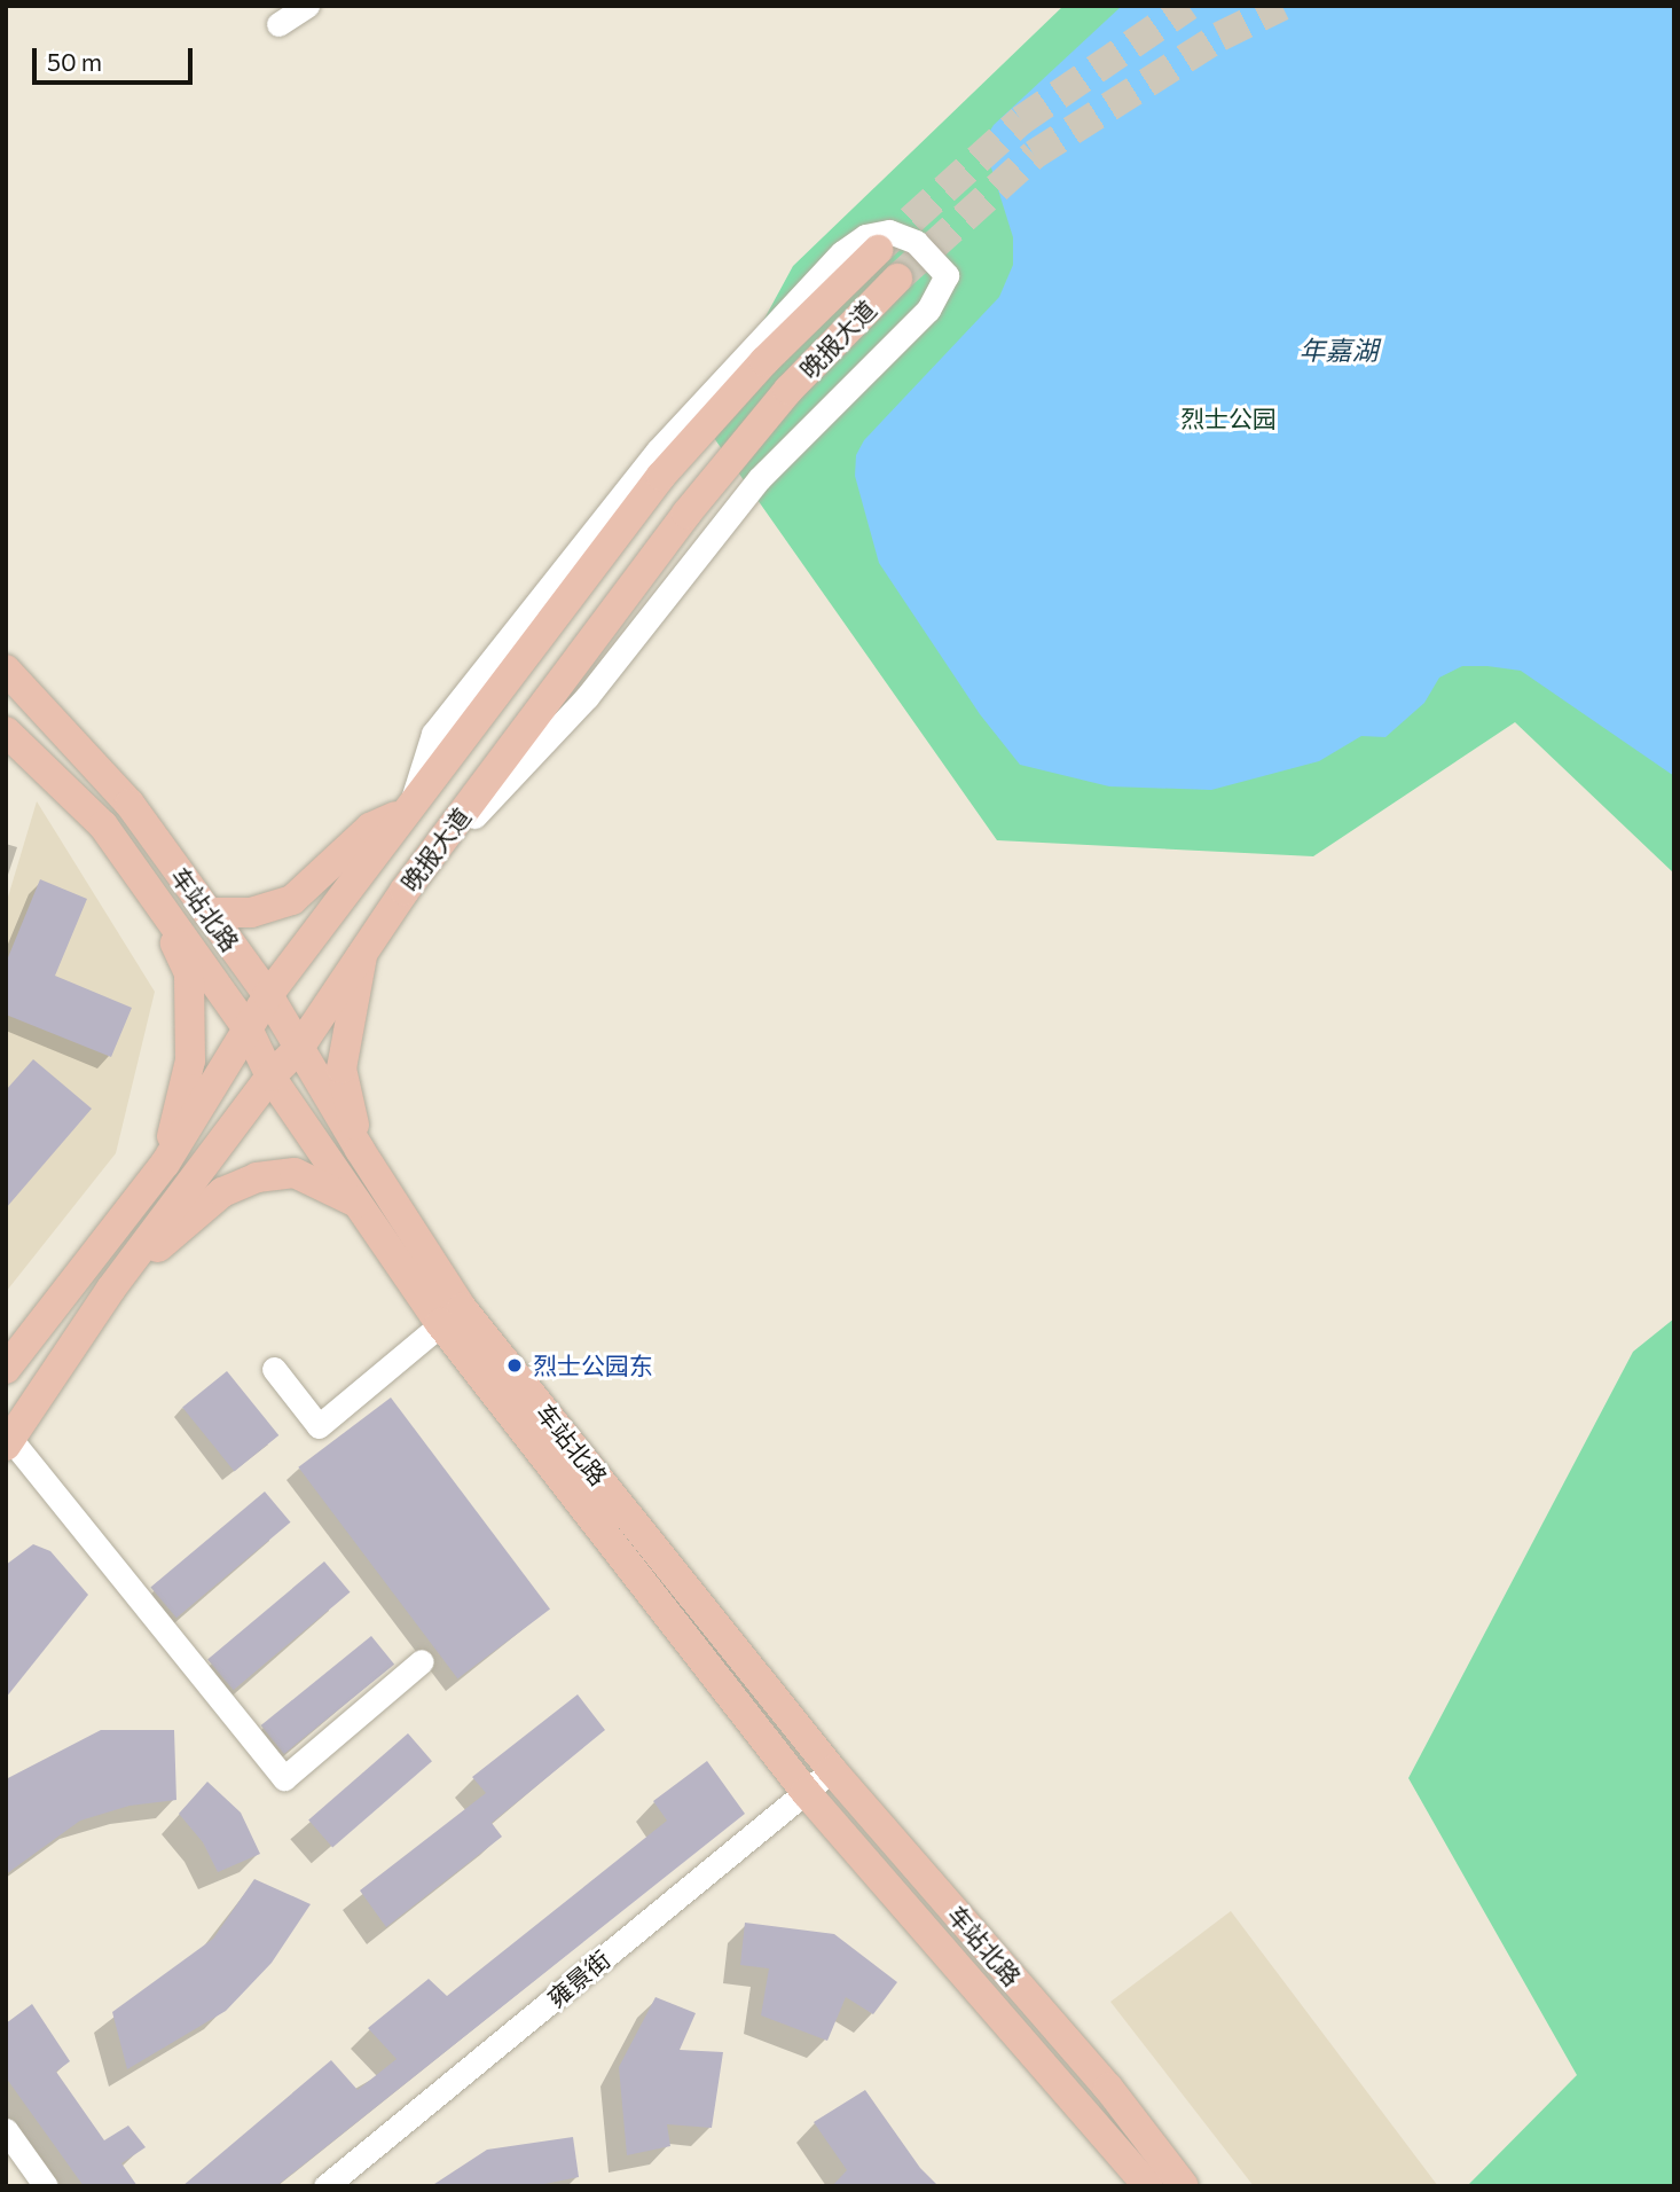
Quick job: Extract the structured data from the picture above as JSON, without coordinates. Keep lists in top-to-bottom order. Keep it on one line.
{"streets":{"main road":["晚报大道","车站北路"],"street":["雍景街"]},"crossings":[["晚报大道","车站北路"],["车站北路","雍景街"]],"water":["年嘉湖"],"parks":["烈士公园"],"places":["烈士公园东"],"scale_bar":"50 m"}
